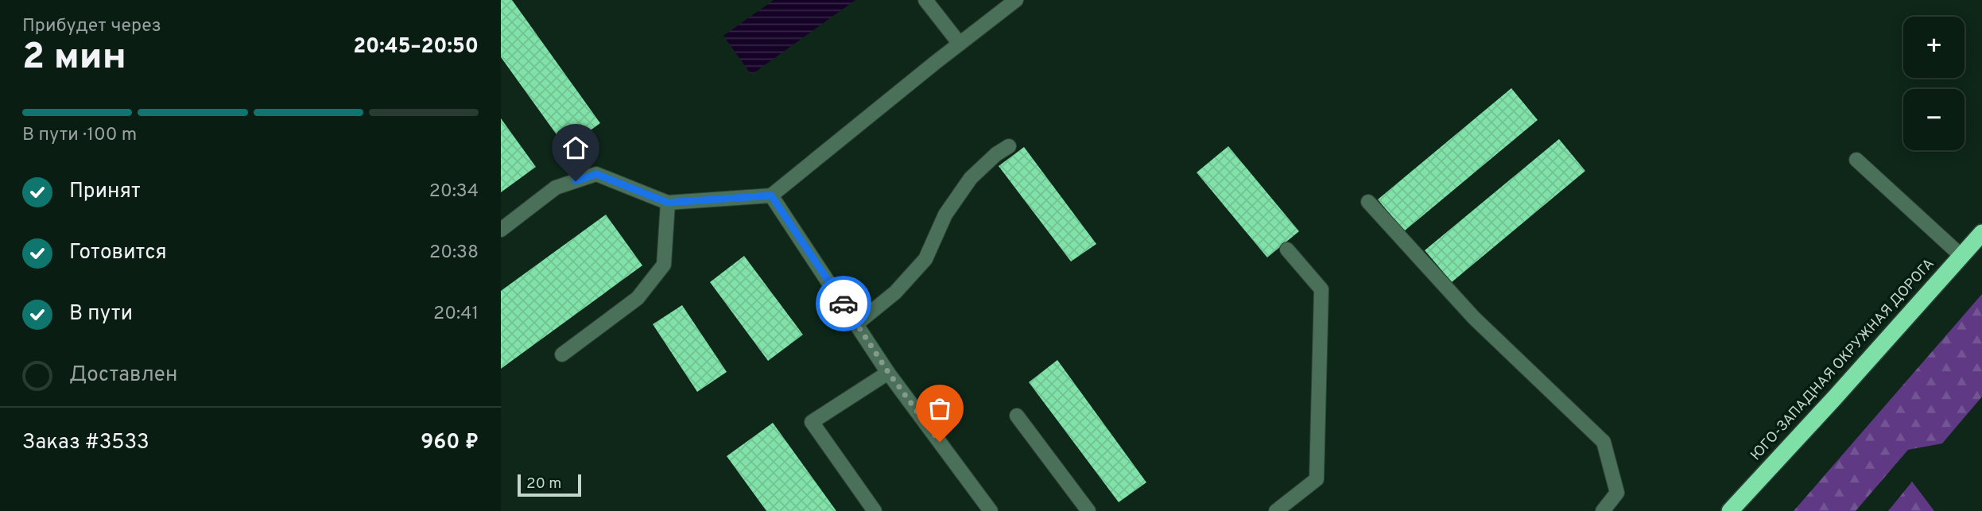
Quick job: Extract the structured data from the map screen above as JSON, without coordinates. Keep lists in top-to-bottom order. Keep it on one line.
{"streets":{"highway":["ЮГО-ЗАПАДНАЯ ОКРУЖНАЯ ДОРОГА"]},"scale_bar":"20 m","page":{"heading":["2 мин","Прибудет через","20:45–20:50"],"panel":["Заказ #3533","960 ₽"],"map_buttons":["+","−"],"bar":"В пути · 100 m","list":[["Принят","20:34"],["Готовится","20:38"],["В пути","20:41"],"Доставлен"],"scale":"20 m"}}
